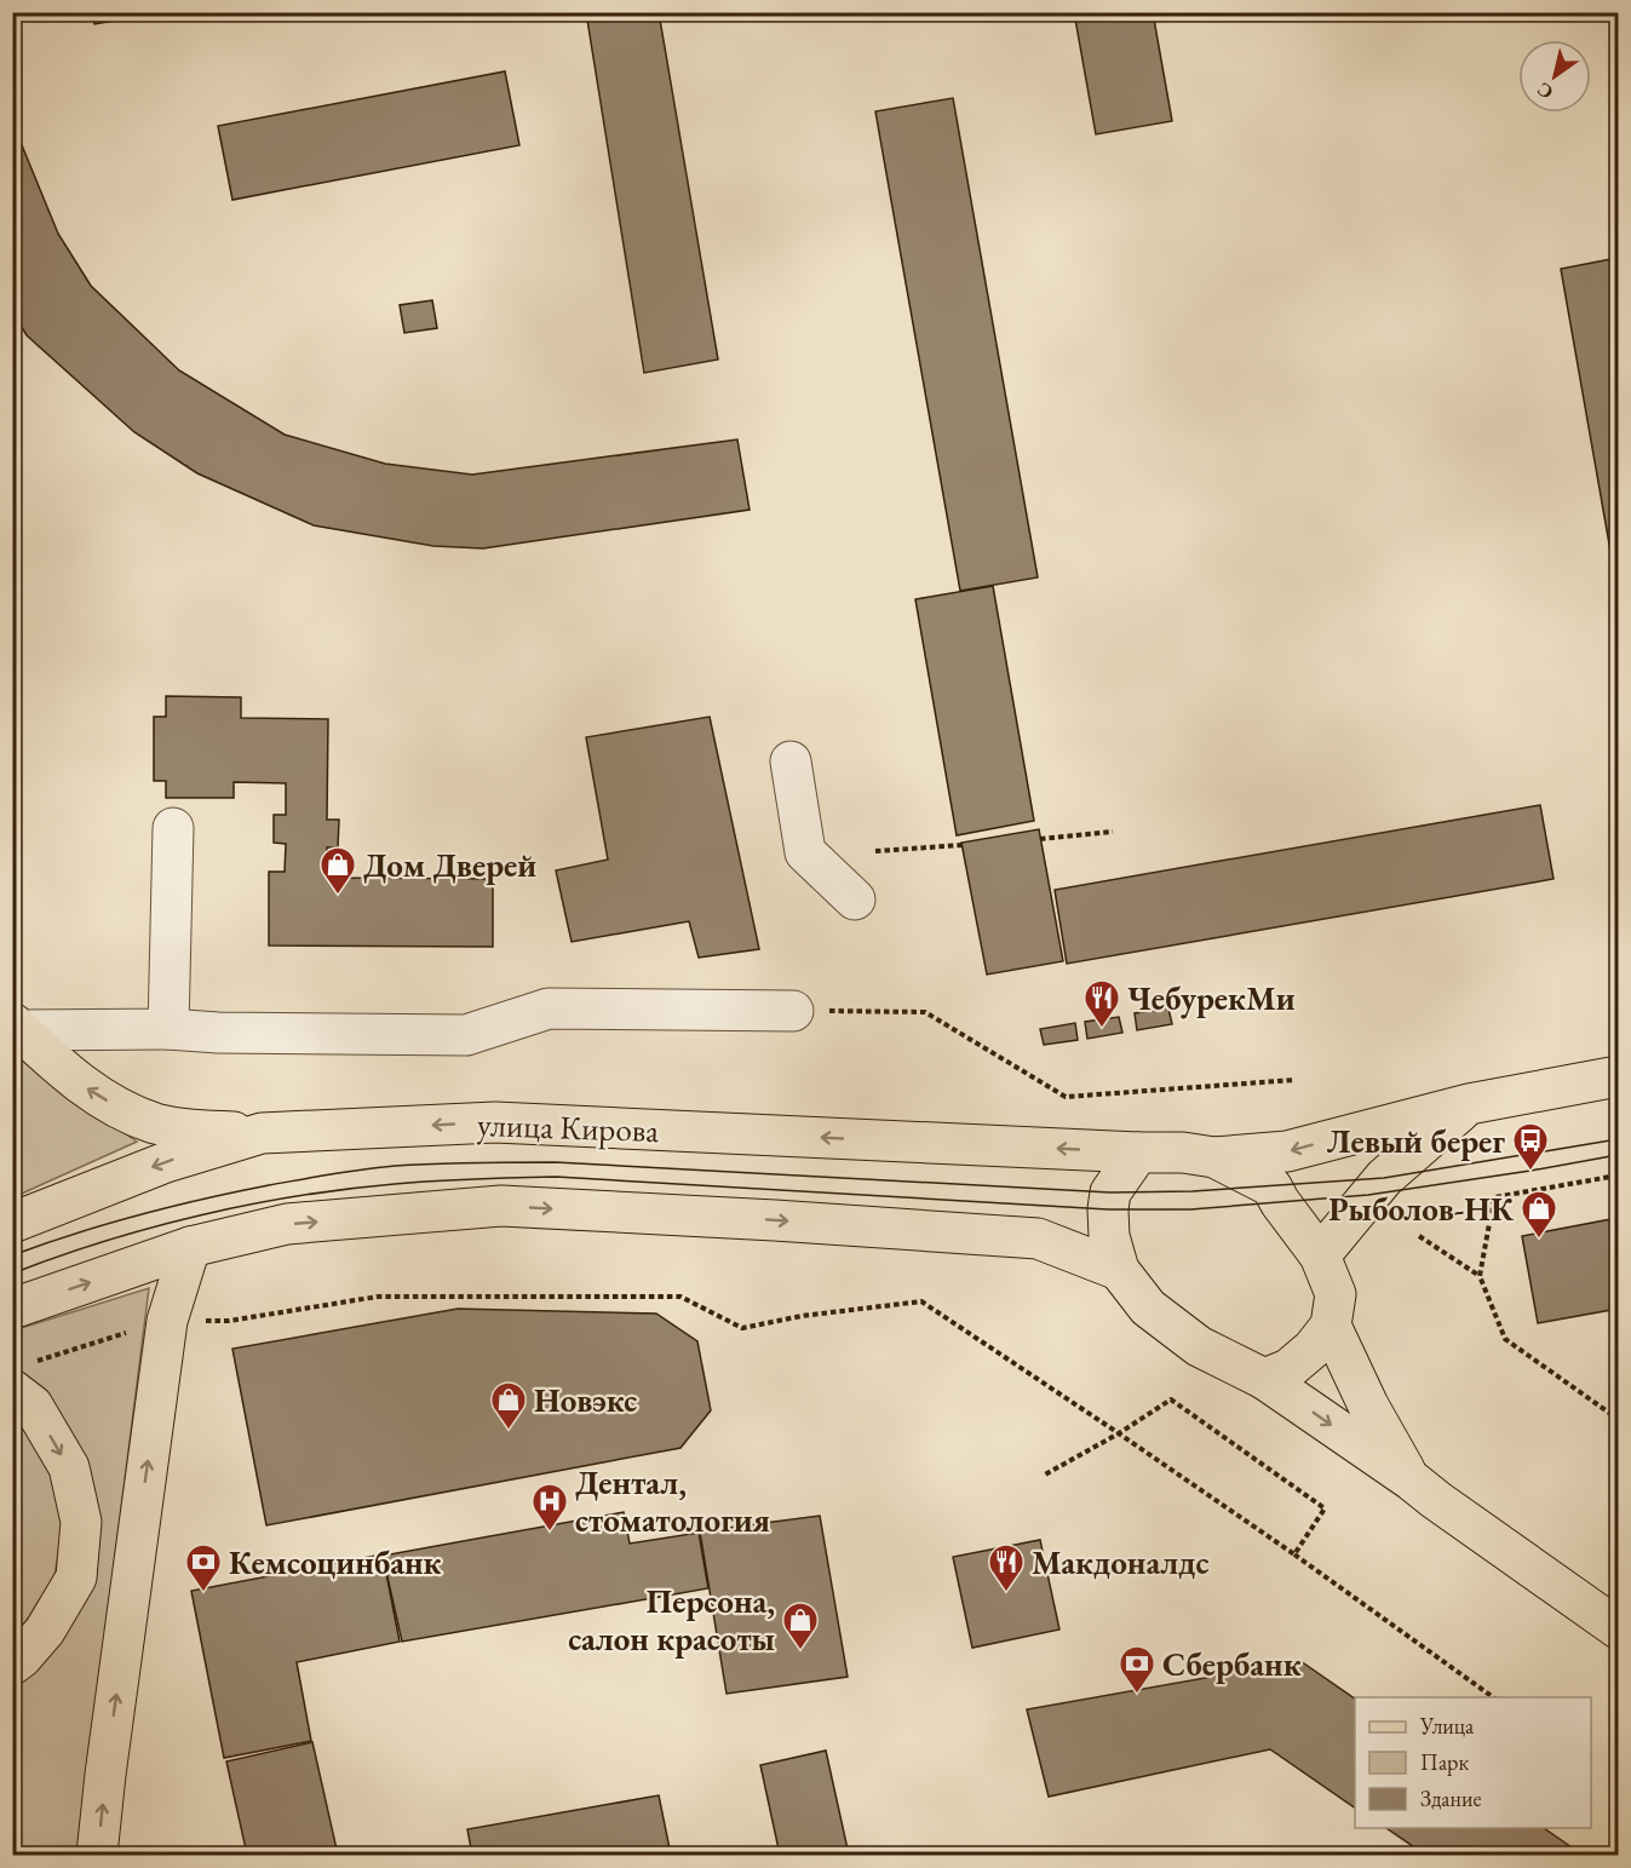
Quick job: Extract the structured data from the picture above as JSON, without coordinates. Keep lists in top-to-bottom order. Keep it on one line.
{"streets":{"main road":["улица Кирова"]},"places":{"shop":["Дом Дверей","Рыболов-НК","Новэкс","Персона, салон красоты"],"restaurant":["ЧебурекМи","Макдоналдс"],"bus stop":["Левый берег"],"hospital":["Дентал, стоматология"],"bank":["Кемсоцинбанк","Сбербанк"]},"legend":["Улица","Парк","Здание"],"north":"bottom left"}
